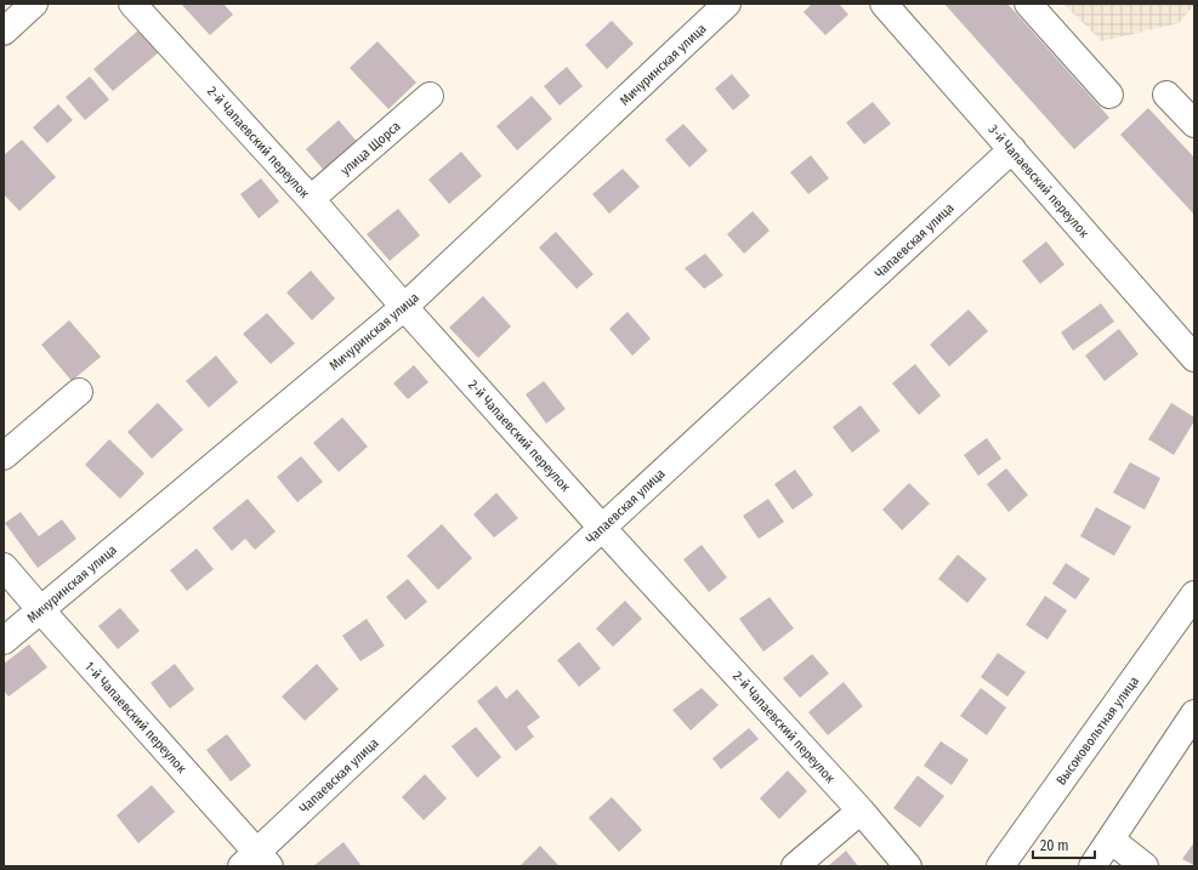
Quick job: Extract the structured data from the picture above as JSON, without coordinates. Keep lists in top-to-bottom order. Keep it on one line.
{"streets":{"street":["Мичуринская улица","2-й Чапаевский переулок","улица Щорса","3-й Чапаевский переулок","Чапаевская улица","1-й Чапаевский переулок","Высоковольтная улица"]},"crossings":[["Мичуринская улица","2-й Чапаевский переулок"],["Мичуринская улица","1-й Чапаевский переулок"],["2-й Чапаевский переулок","улица Щорса"],["2-й Чапаевский переулок","Чапаевская улица"],["3-й Чапаевский переулок","Чапаевская улица"],["Чапаевская улица","1-й Чапаевский переулок"]],"scale_bar":"20 m"}
